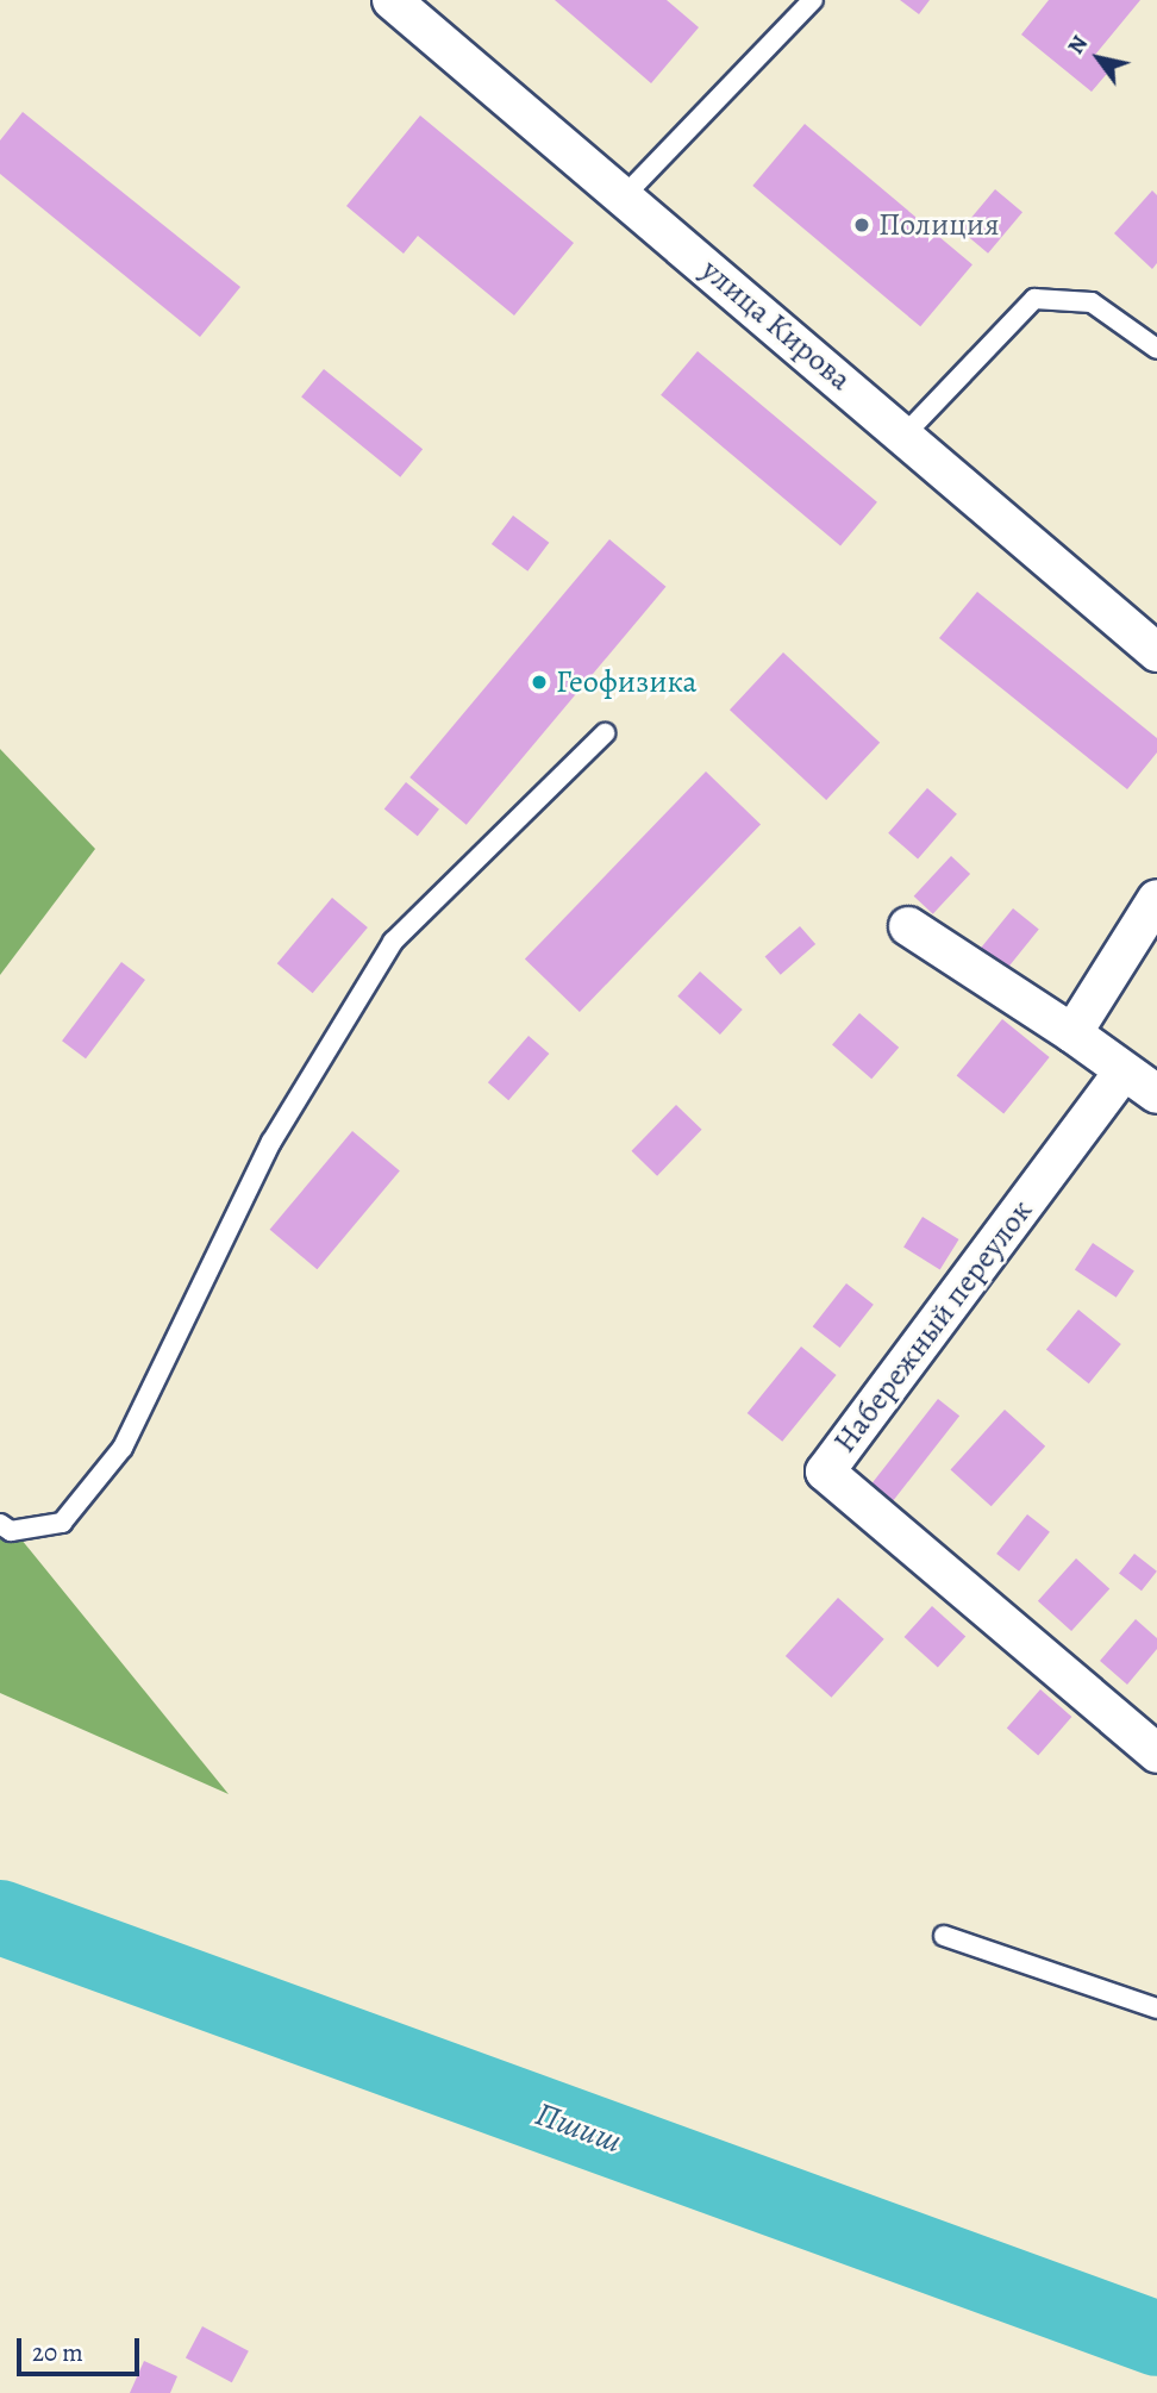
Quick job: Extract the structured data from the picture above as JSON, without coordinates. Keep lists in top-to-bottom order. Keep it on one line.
{"streets":{"street":["улица Кирова","Набережный переулок"]},"water":["Пшиш"],"places":["Полиция","Геофизика"],"scale_bar":"20 m","north":"top left"}
